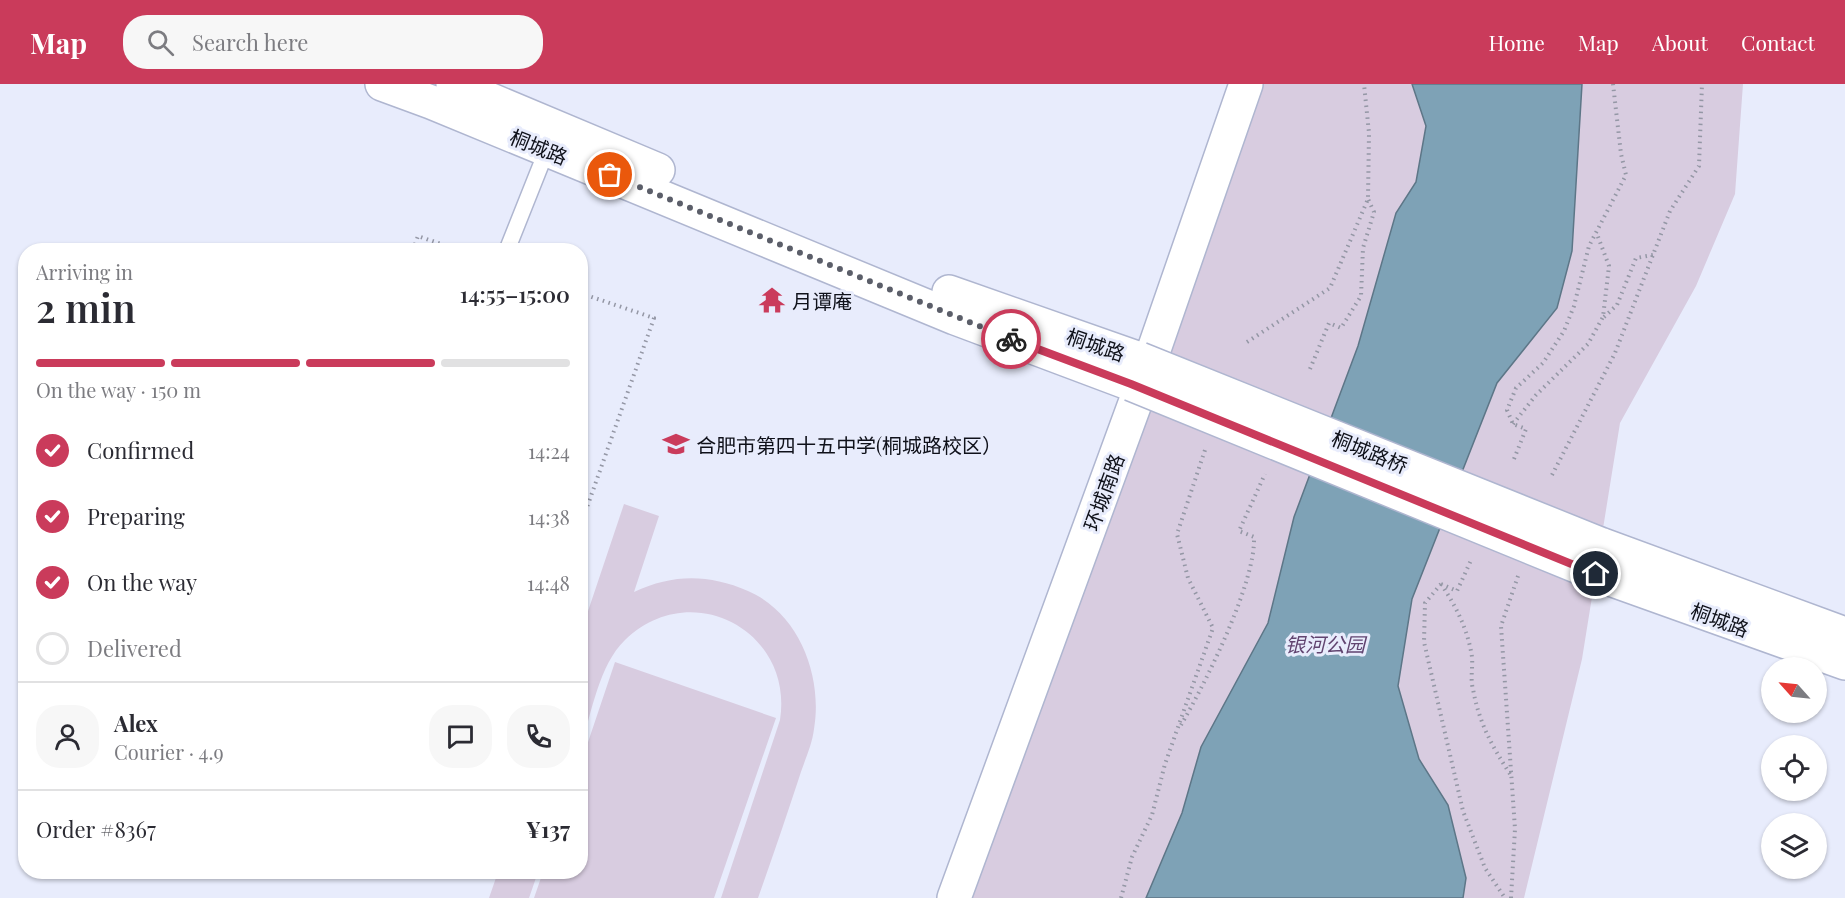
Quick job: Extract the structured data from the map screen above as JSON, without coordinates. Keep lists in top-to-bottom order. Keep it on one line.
{"streets":{"street":["桐城路","桐城路桥","环城南路"]},"crossings":[["桐城路","桐城路桥"]],"parks":["银河公园"],"places":{"temple":["月谭庵"],"school or university":["合肥市第四十五中学(桐城路校区）"]},"north":"top left","page":{"header":"Map","search":"Search here","nav":["Home","Map","About","Contact"],"heading":["2 min","Arriving in","14:55–15:00"],"panel":["Alex","Courier · 4.9","Order #8367","¥137"],"bar":"On the way · 150 m","list":[["Confirmed","14:24"],["Preparing","14:38"],["On the way","14:48"],"Delivered"]}}
